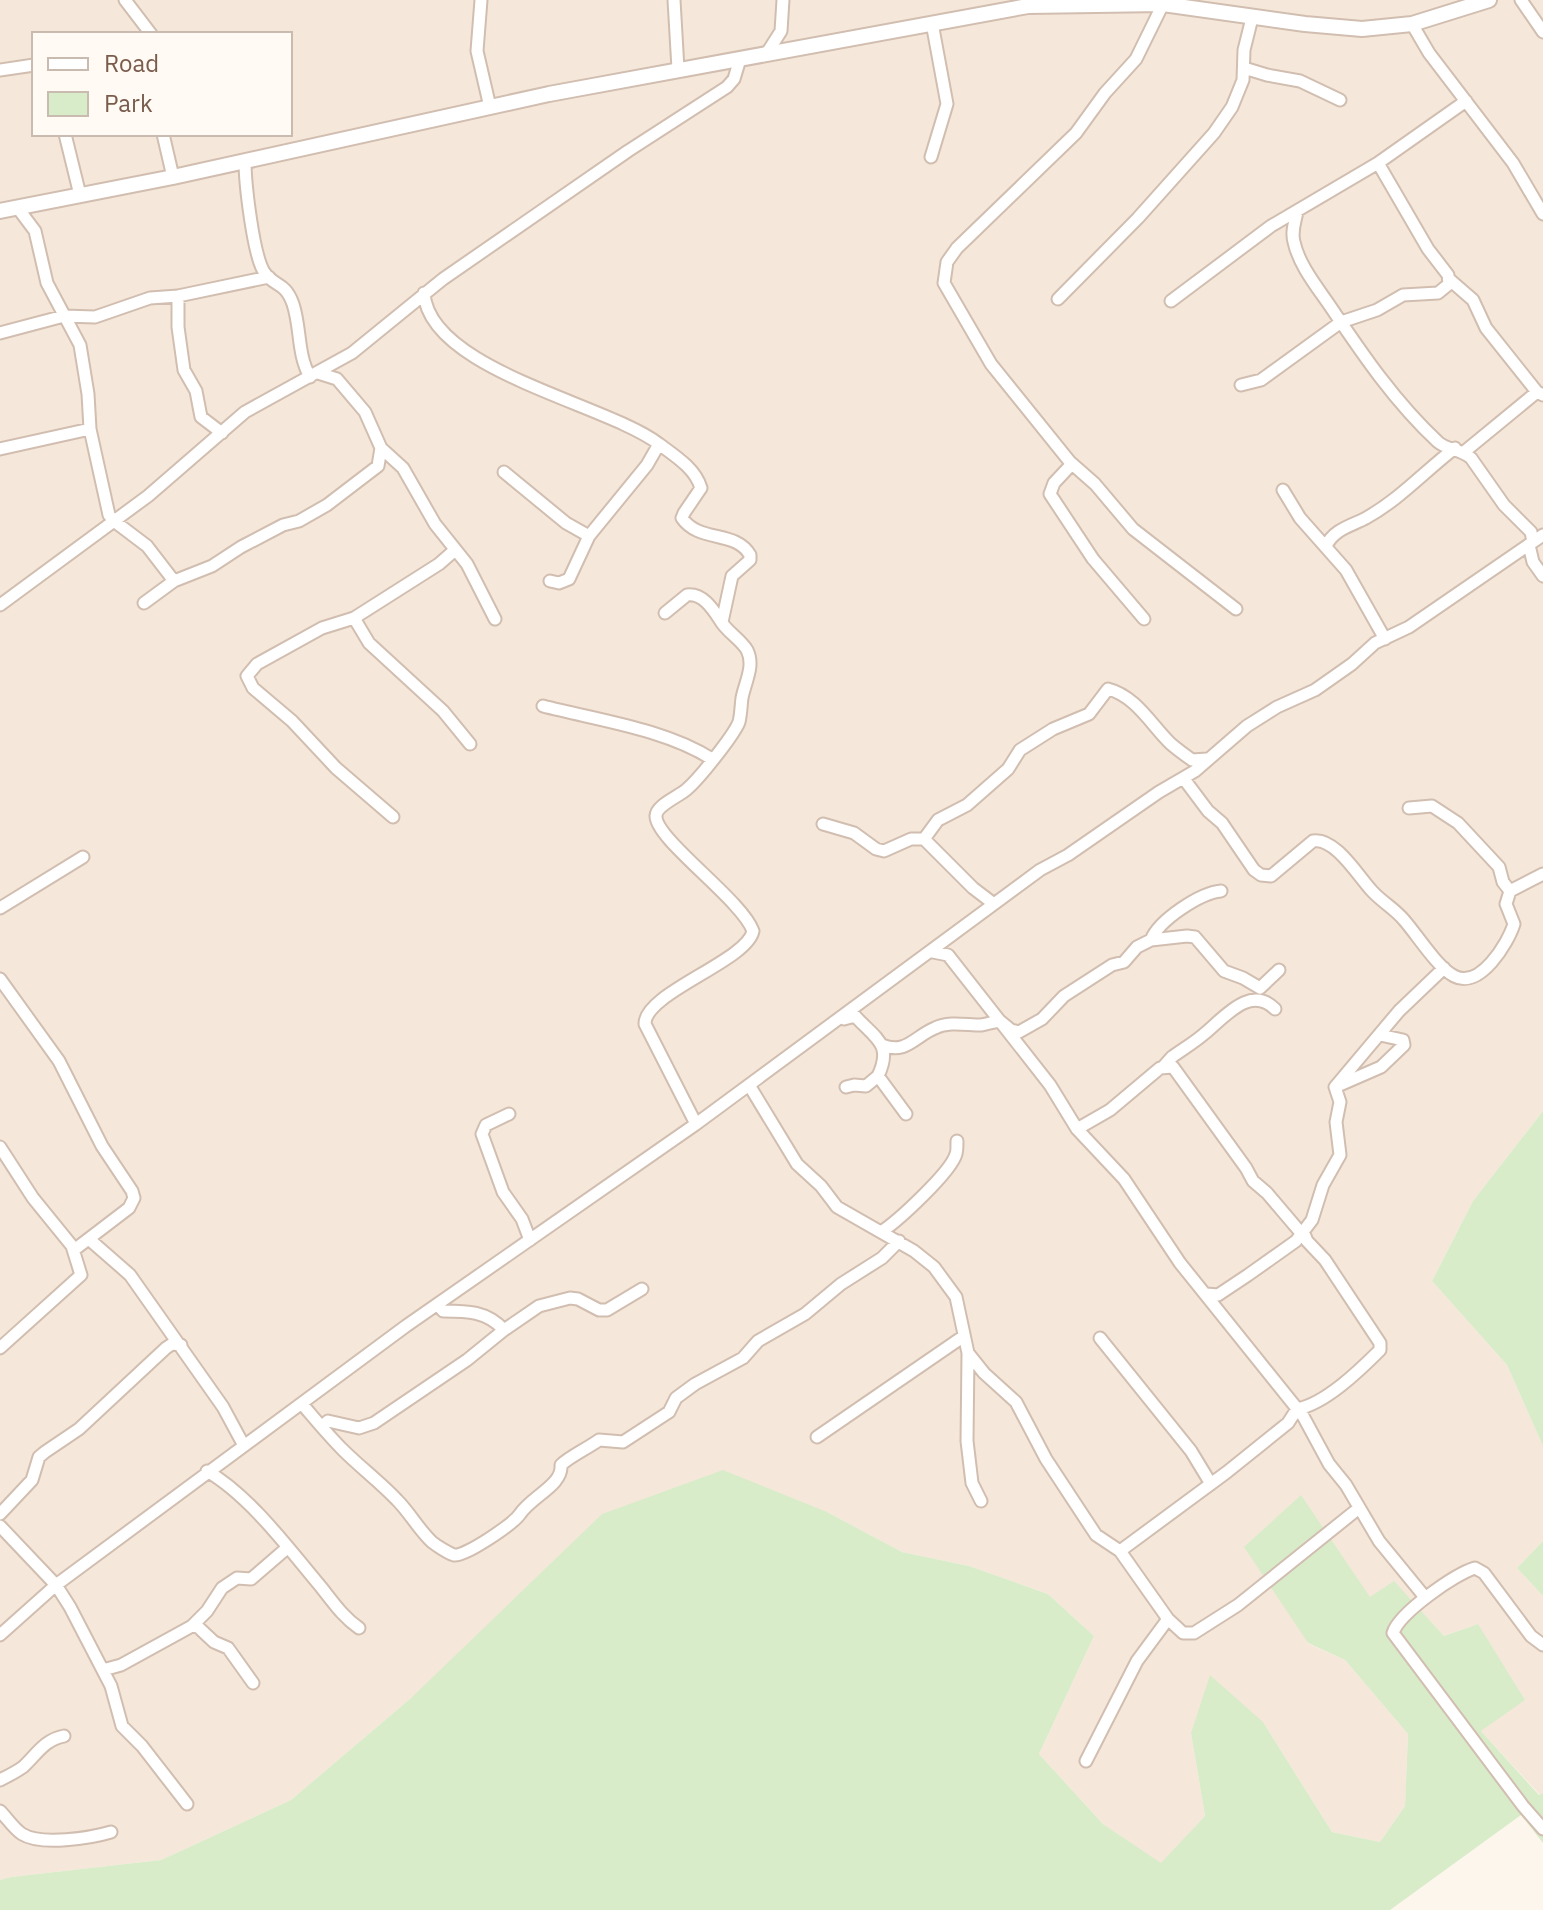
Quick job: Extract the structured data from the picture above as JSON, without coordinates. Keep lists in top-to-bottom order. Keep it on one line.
{"legend":["Road","Park"]}
